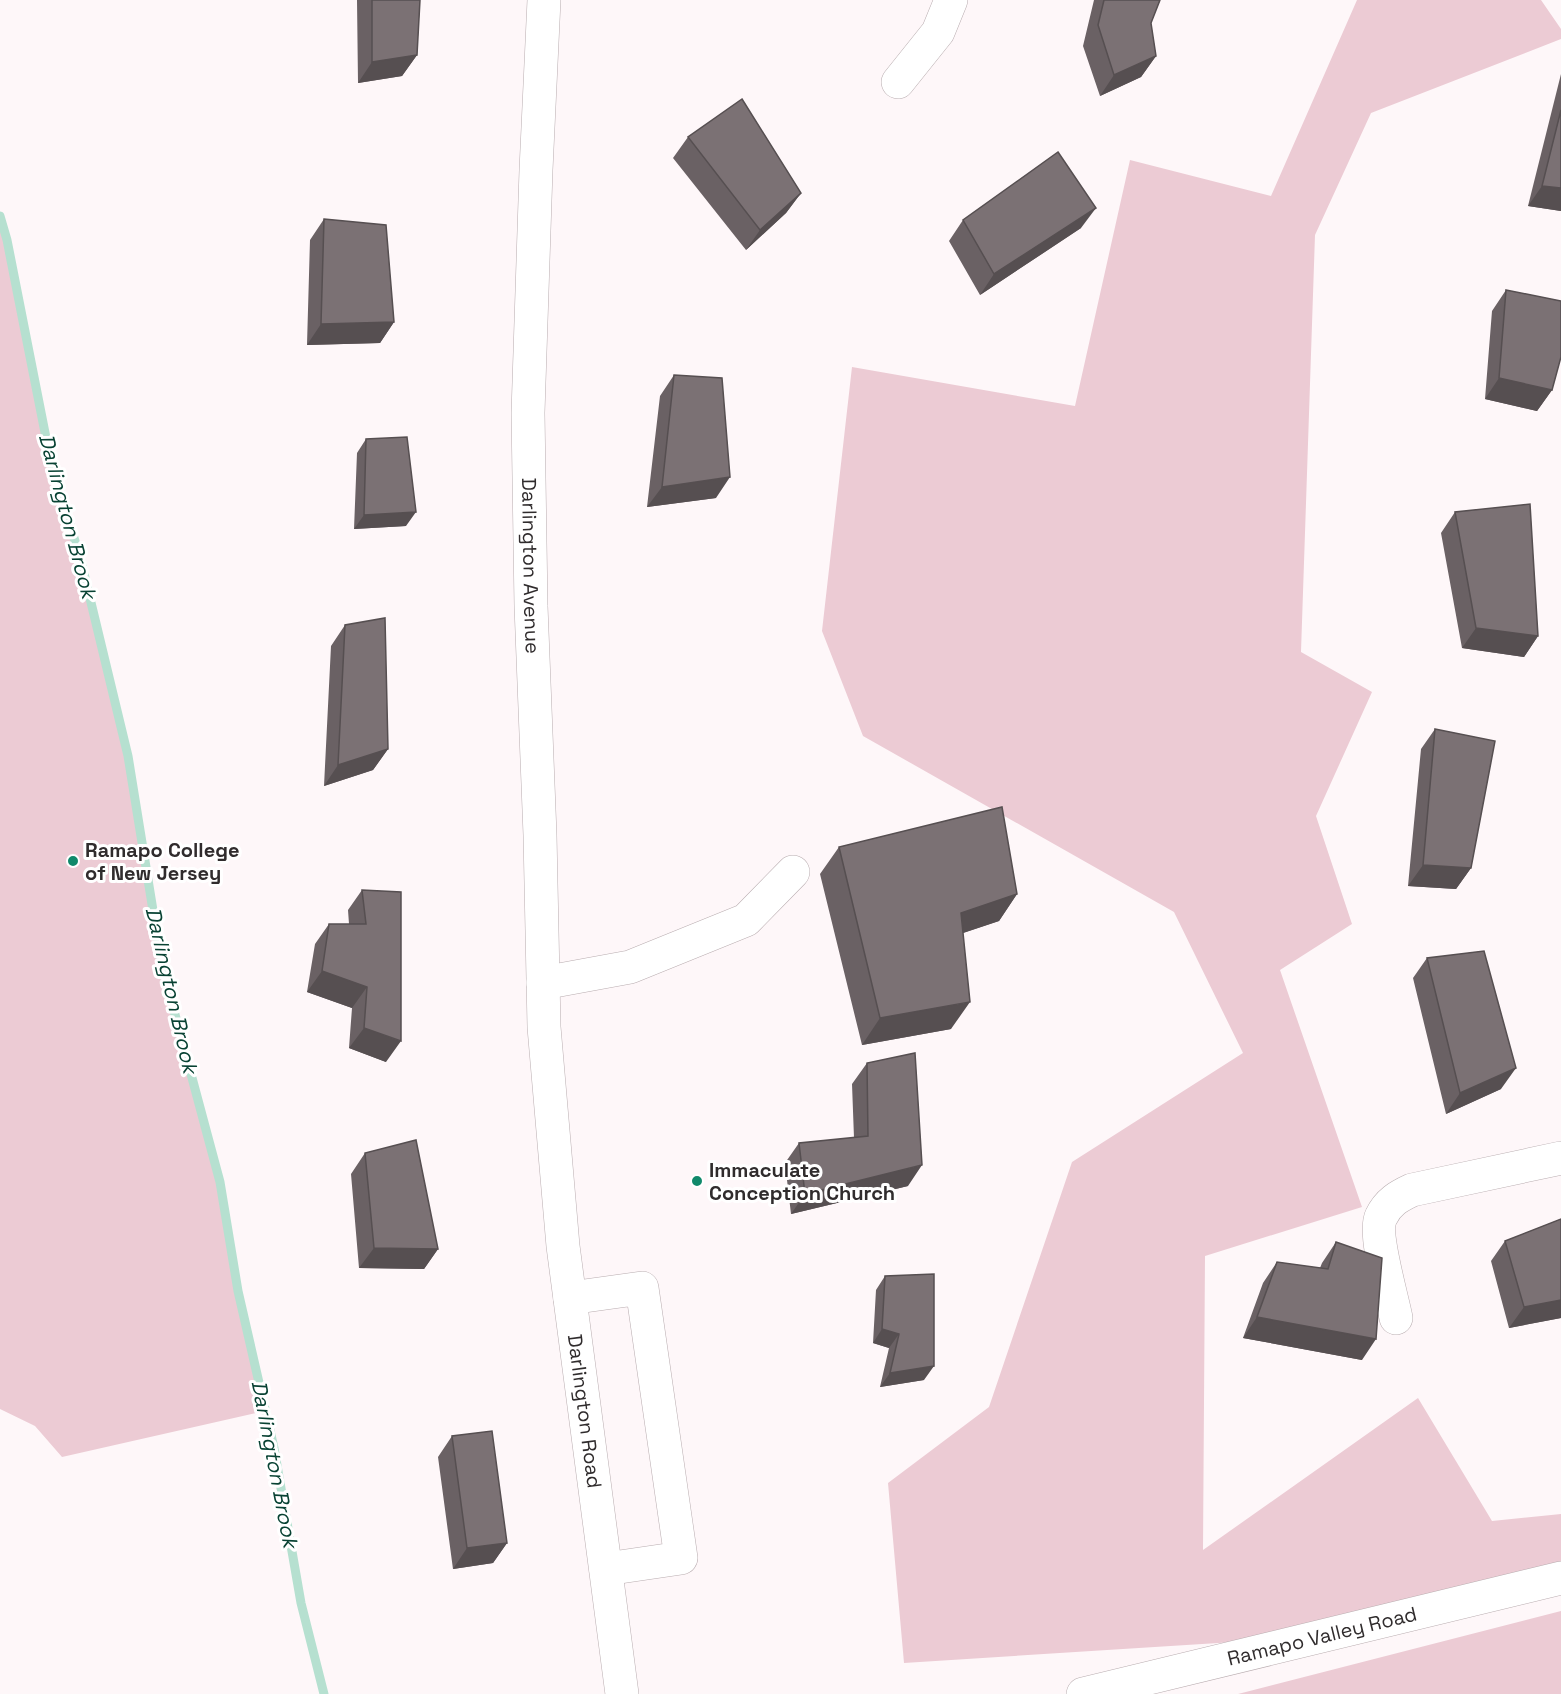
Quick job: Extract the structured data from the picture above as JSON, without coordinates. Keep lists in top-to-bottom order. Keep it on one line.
{"streets":{"main road":["Darlington Avenue","Darlington Road","Ramapo Valley Road"]},"crossings":[["Darlington Avenue","Darlington Road"]],"water":["Darlington Brook"],"places":["Ramapo College of New Jersey","Immaculate Conception Church"]}
